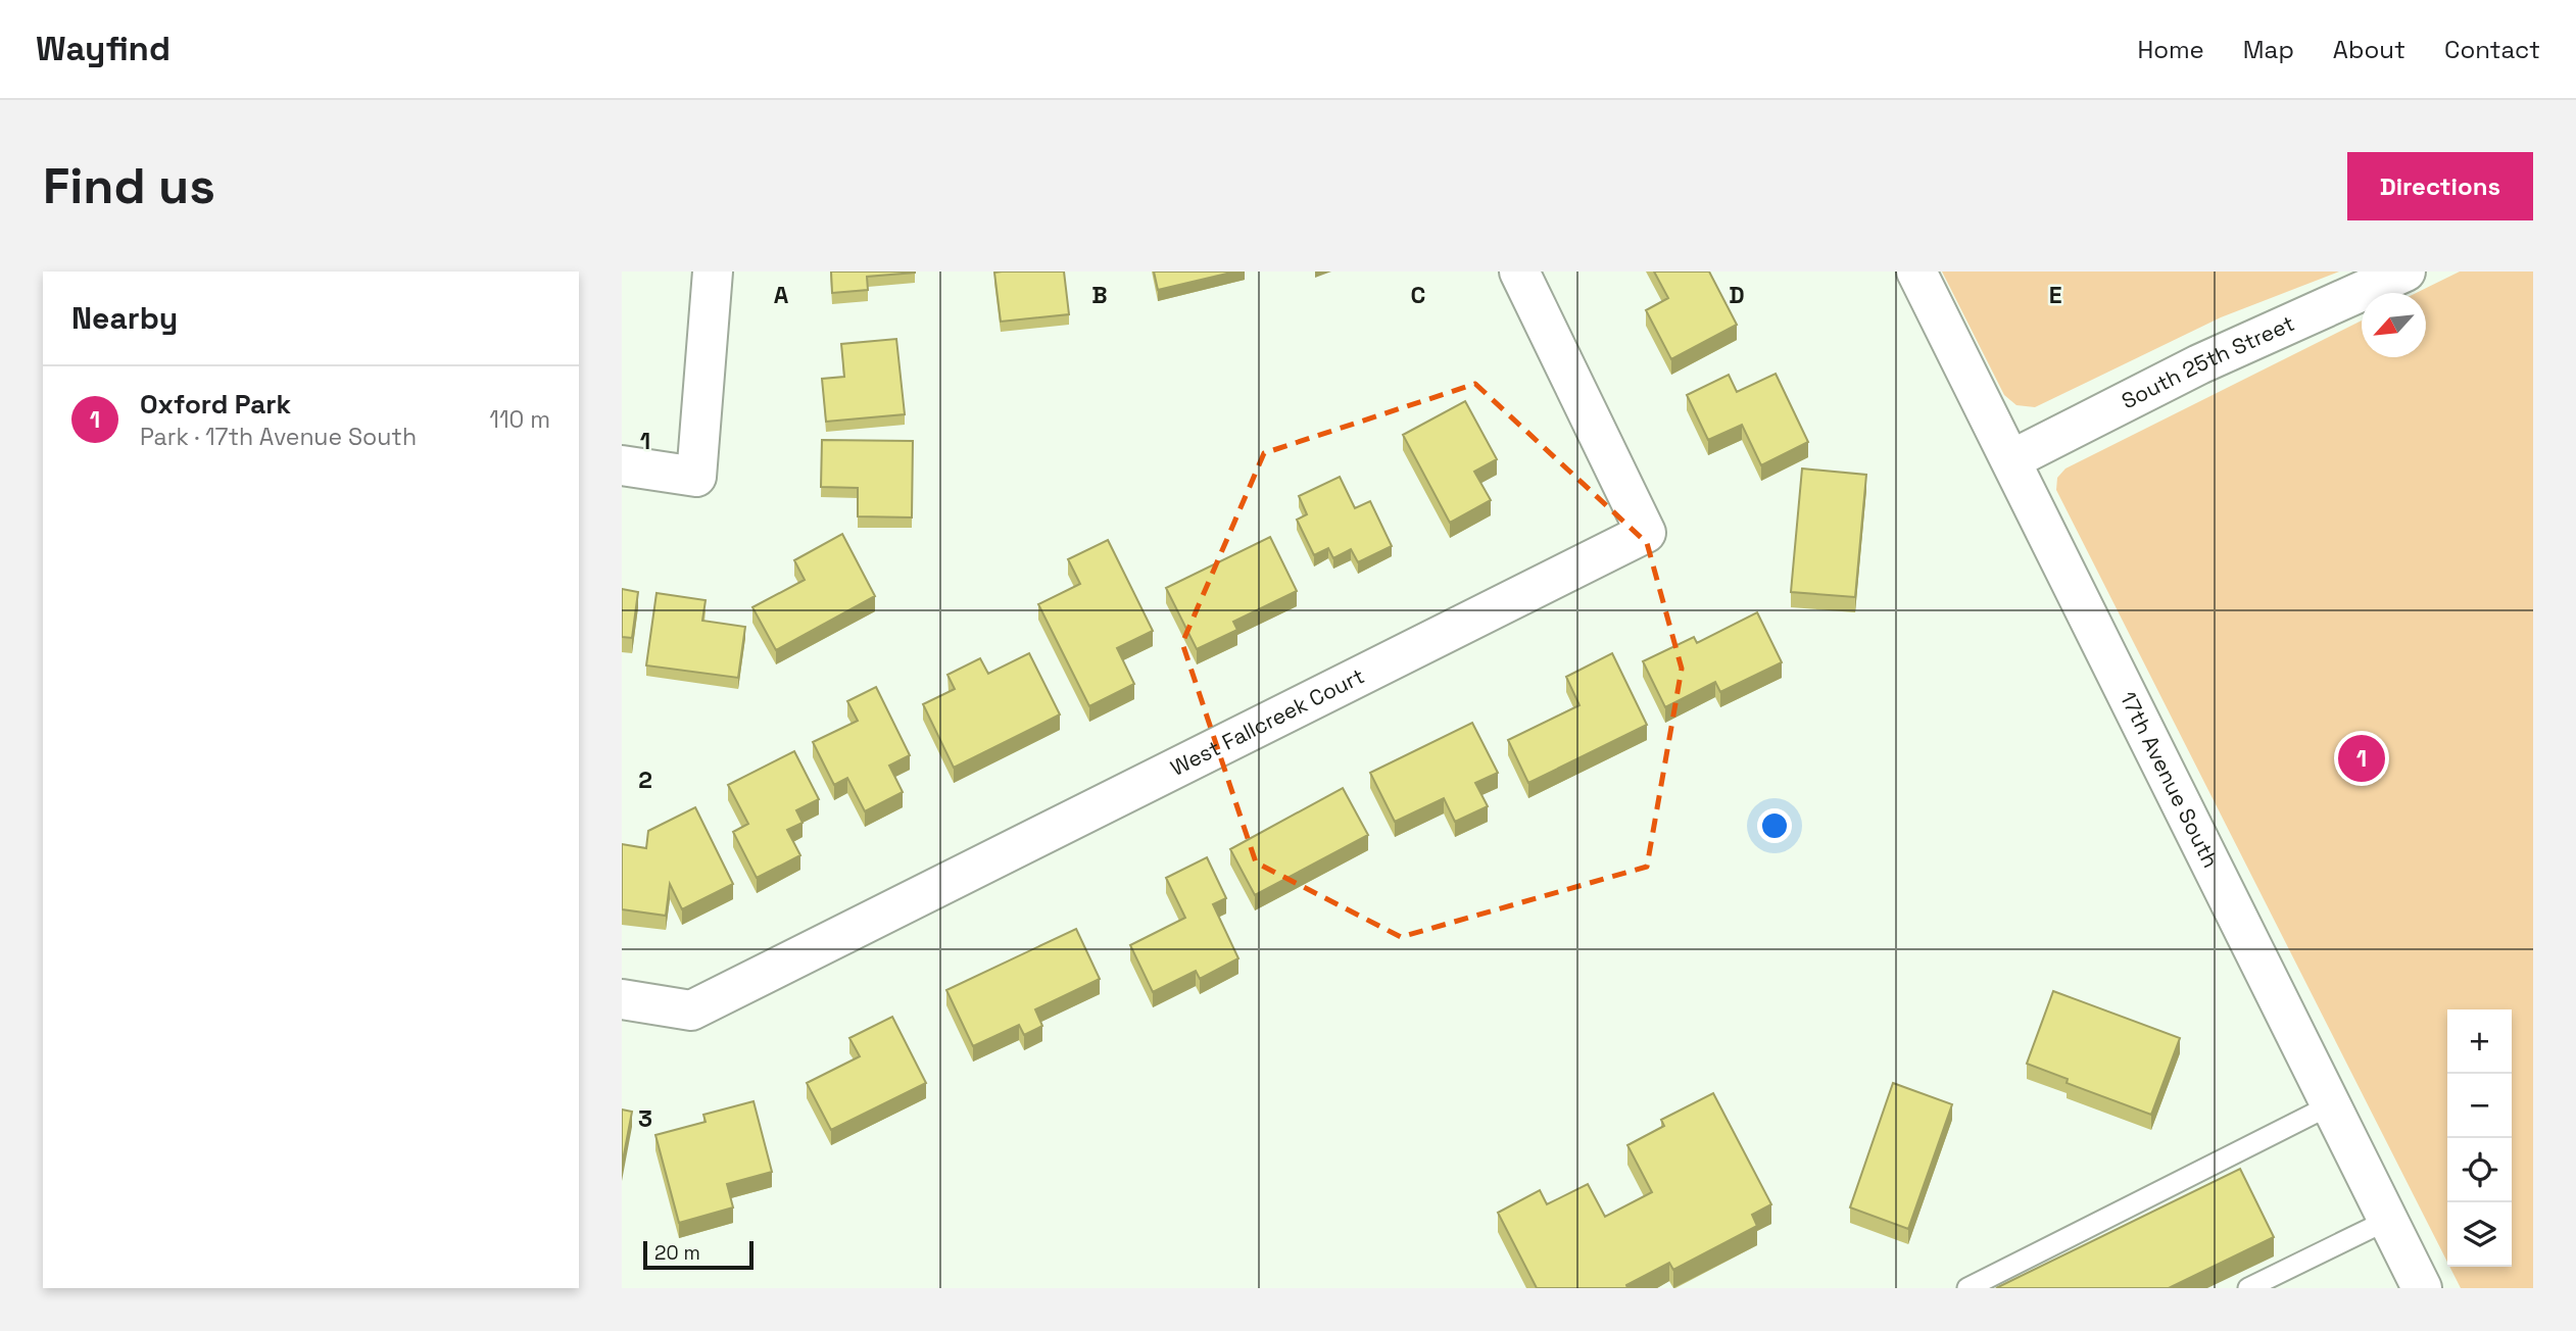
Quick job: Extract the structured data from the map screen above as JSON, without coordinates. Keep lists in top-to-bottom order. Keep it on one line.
{"streets":{"street":["South 25th Street","West Fallcreek Court","17th Avenue South"]},"crossings":[["South 25th Street","17th Avenue South"]],"scale_bar":"20 m","north":"bottom left","page":{"header":"Wayfind","nav":["Home","Map","About","Contact"],"buttons":"Directions","title":"Find us","heading":"Nearby","list":[{"mark":"1","name":"Oxford Park","note":"Park · 17th Avenue South","value":"110 m"}],"pins":"1","map_buttons":["+","−"],"scale":"20 m"},"grid":{"columns":["A","B","C","D","E"],"rows":["1","2","3"]}}
